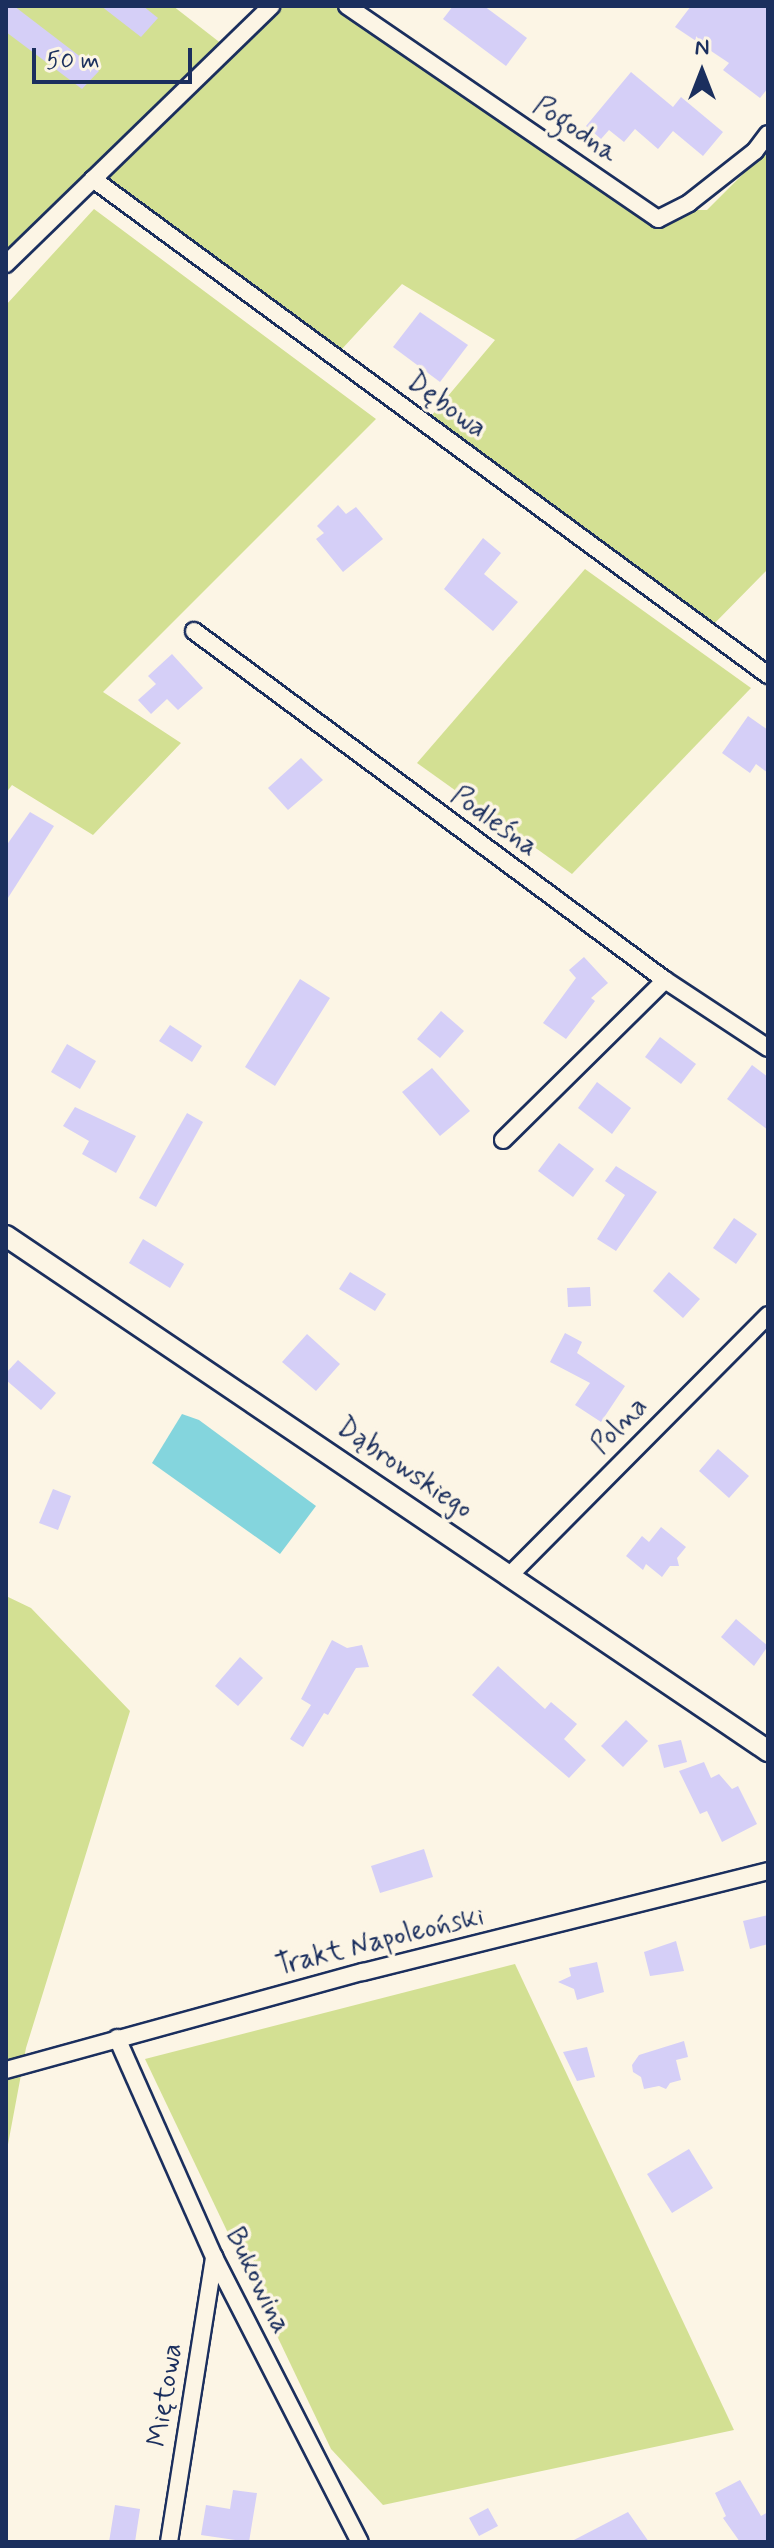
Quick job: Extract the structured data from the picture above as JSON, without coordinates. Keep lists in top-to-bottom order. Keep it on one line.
{"streets":{"street":["Pogodna","Dębowa","Podleśna","Polna","Dąbrowskiego","Trakt Napoleoński","Bukowina","Miętowa"]},"crossings":[["Polna","Dąbrowskiego"],["Trakt Napoleoński","Bukowina"],["Bukowina","Miętowa"]],"scale_bar":"50 m","north":"top"}
